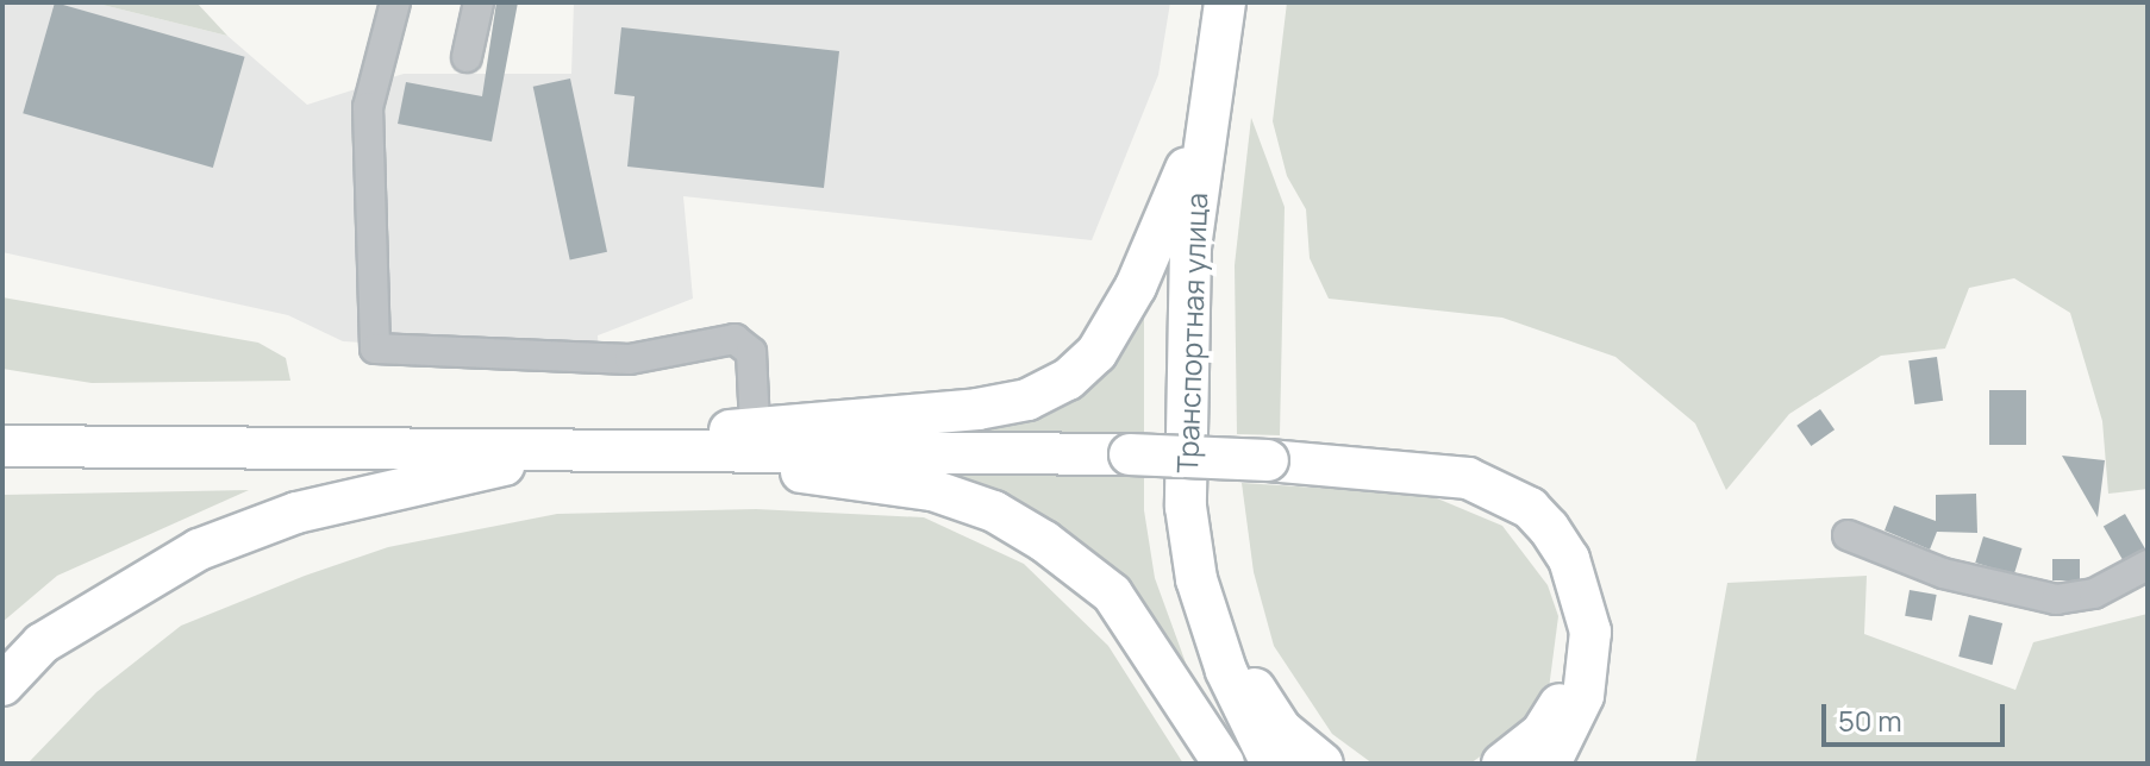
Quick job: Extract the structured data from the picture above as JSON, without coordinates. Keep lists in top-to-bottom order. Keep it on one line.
{"streets":{"main road":["Транспортная улица"]},"scale_bar":"50 m"}
